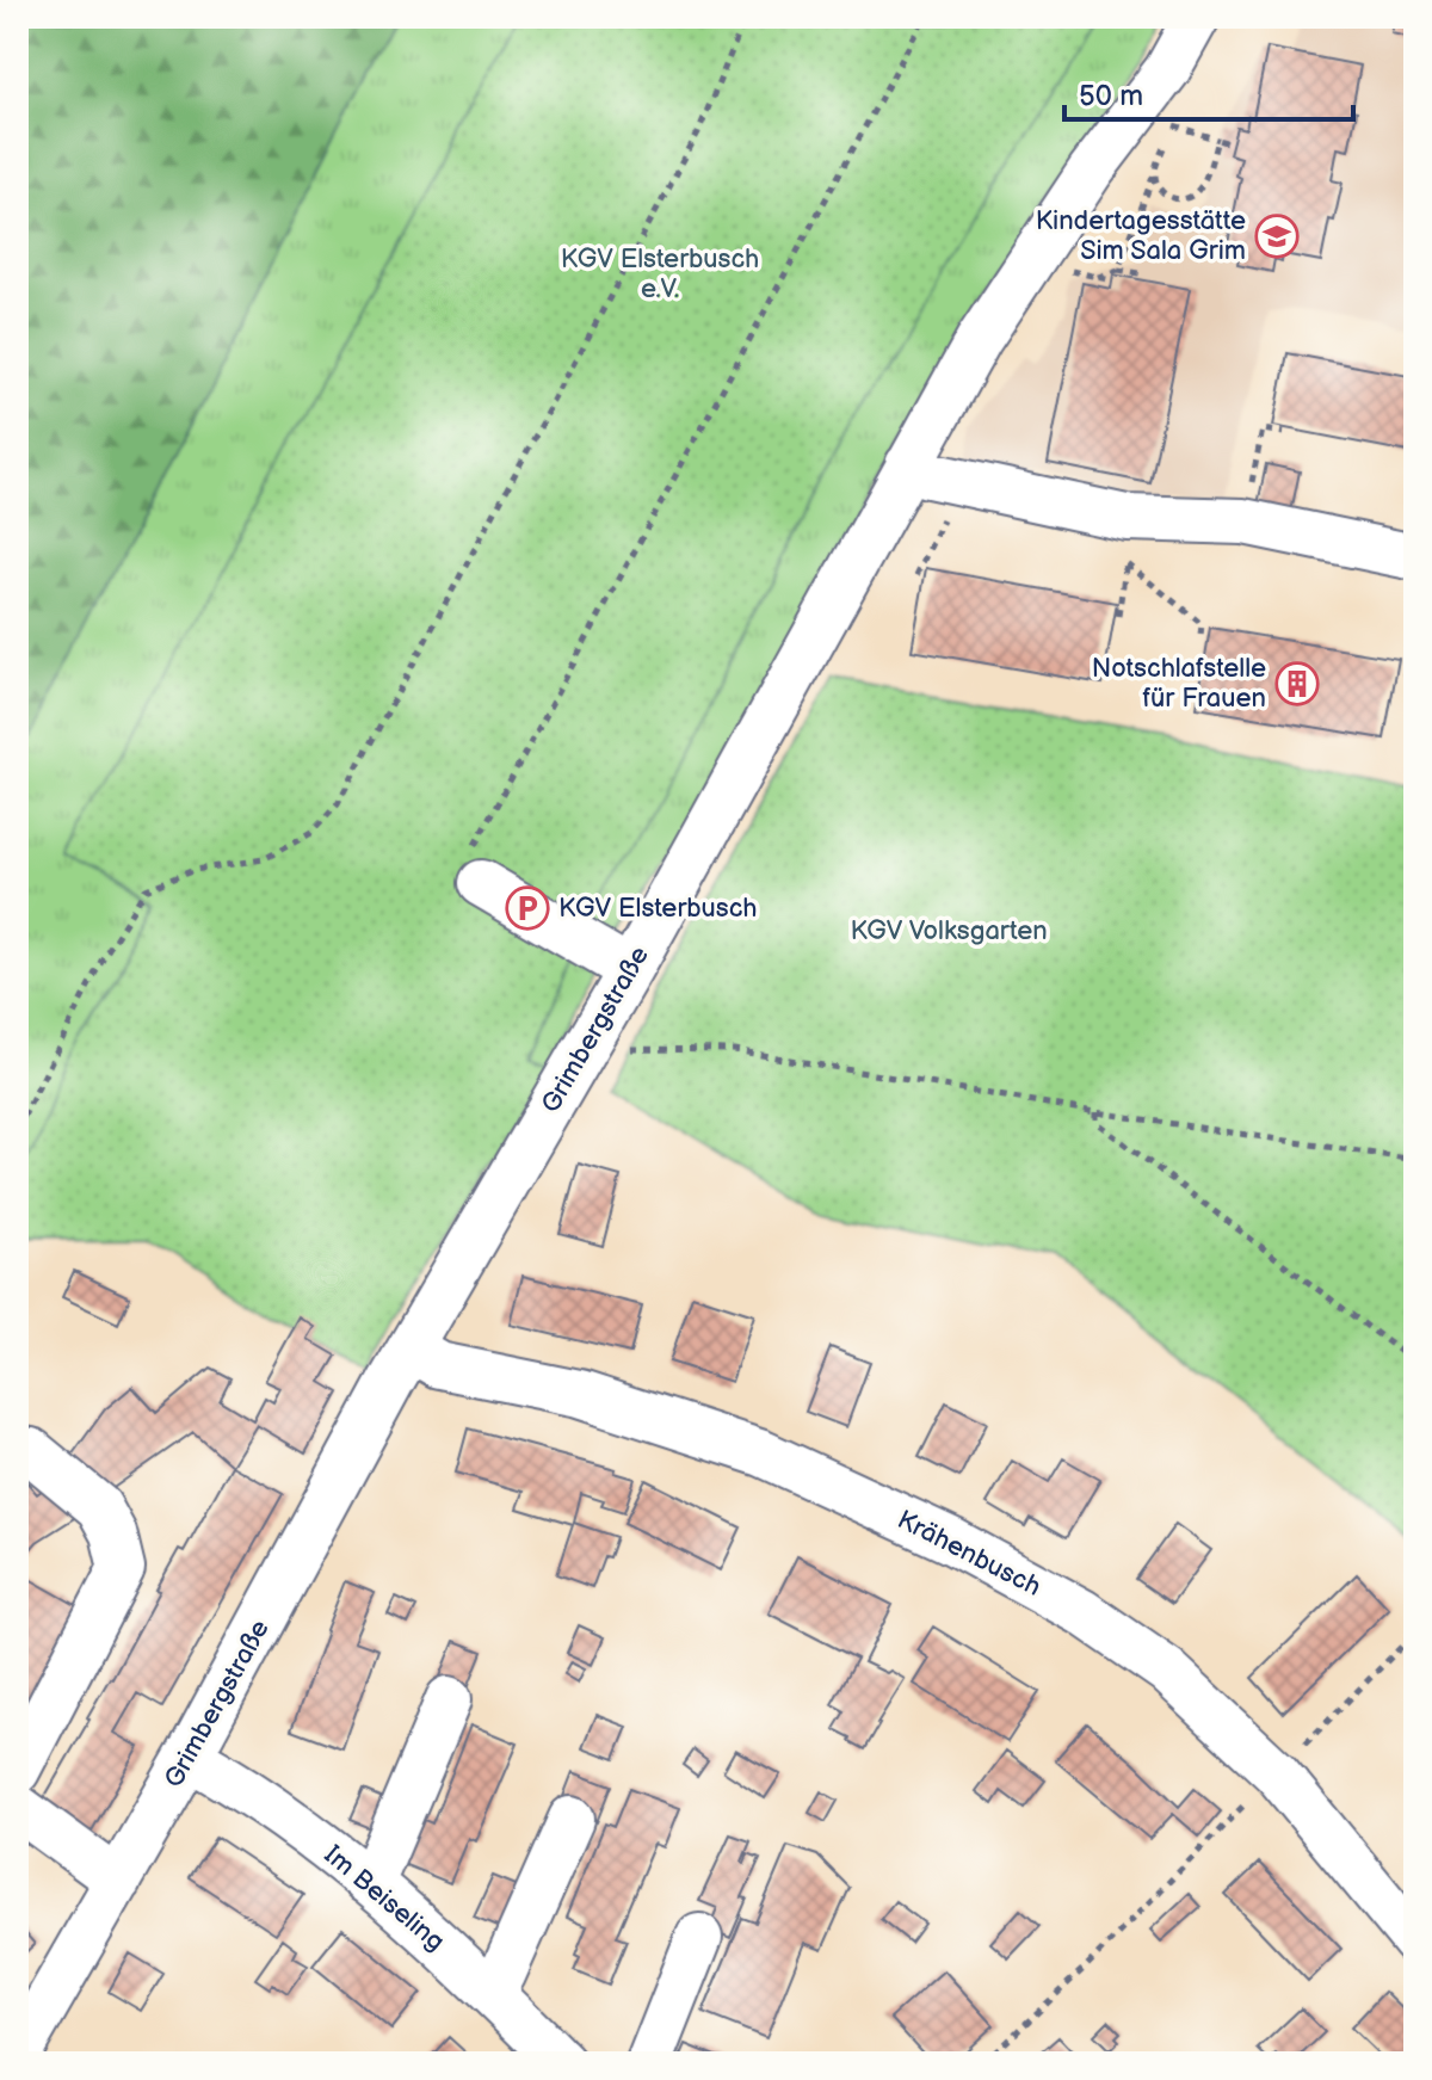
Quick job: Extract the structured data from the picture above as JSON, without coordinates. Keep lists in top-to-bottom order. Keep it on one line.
{"streets":{"street":["Grimbergstraße","Krähenbusch","Im Beiseling"]},"crossings":[["Grimbergstraße","Krähenbusch"],["Grimbergstraße","Im Beiseling"]],"parks":["KGV Elsterbusch e.V.","KGV Volksgarten"],"places":{"school or university":["Kindertagesstätte Sim Sala Grim"],"building":["Notschlafstelle für Frauen"],"parking":["KGV Elsterbusch"]},"scale_bar":"50 m"}
